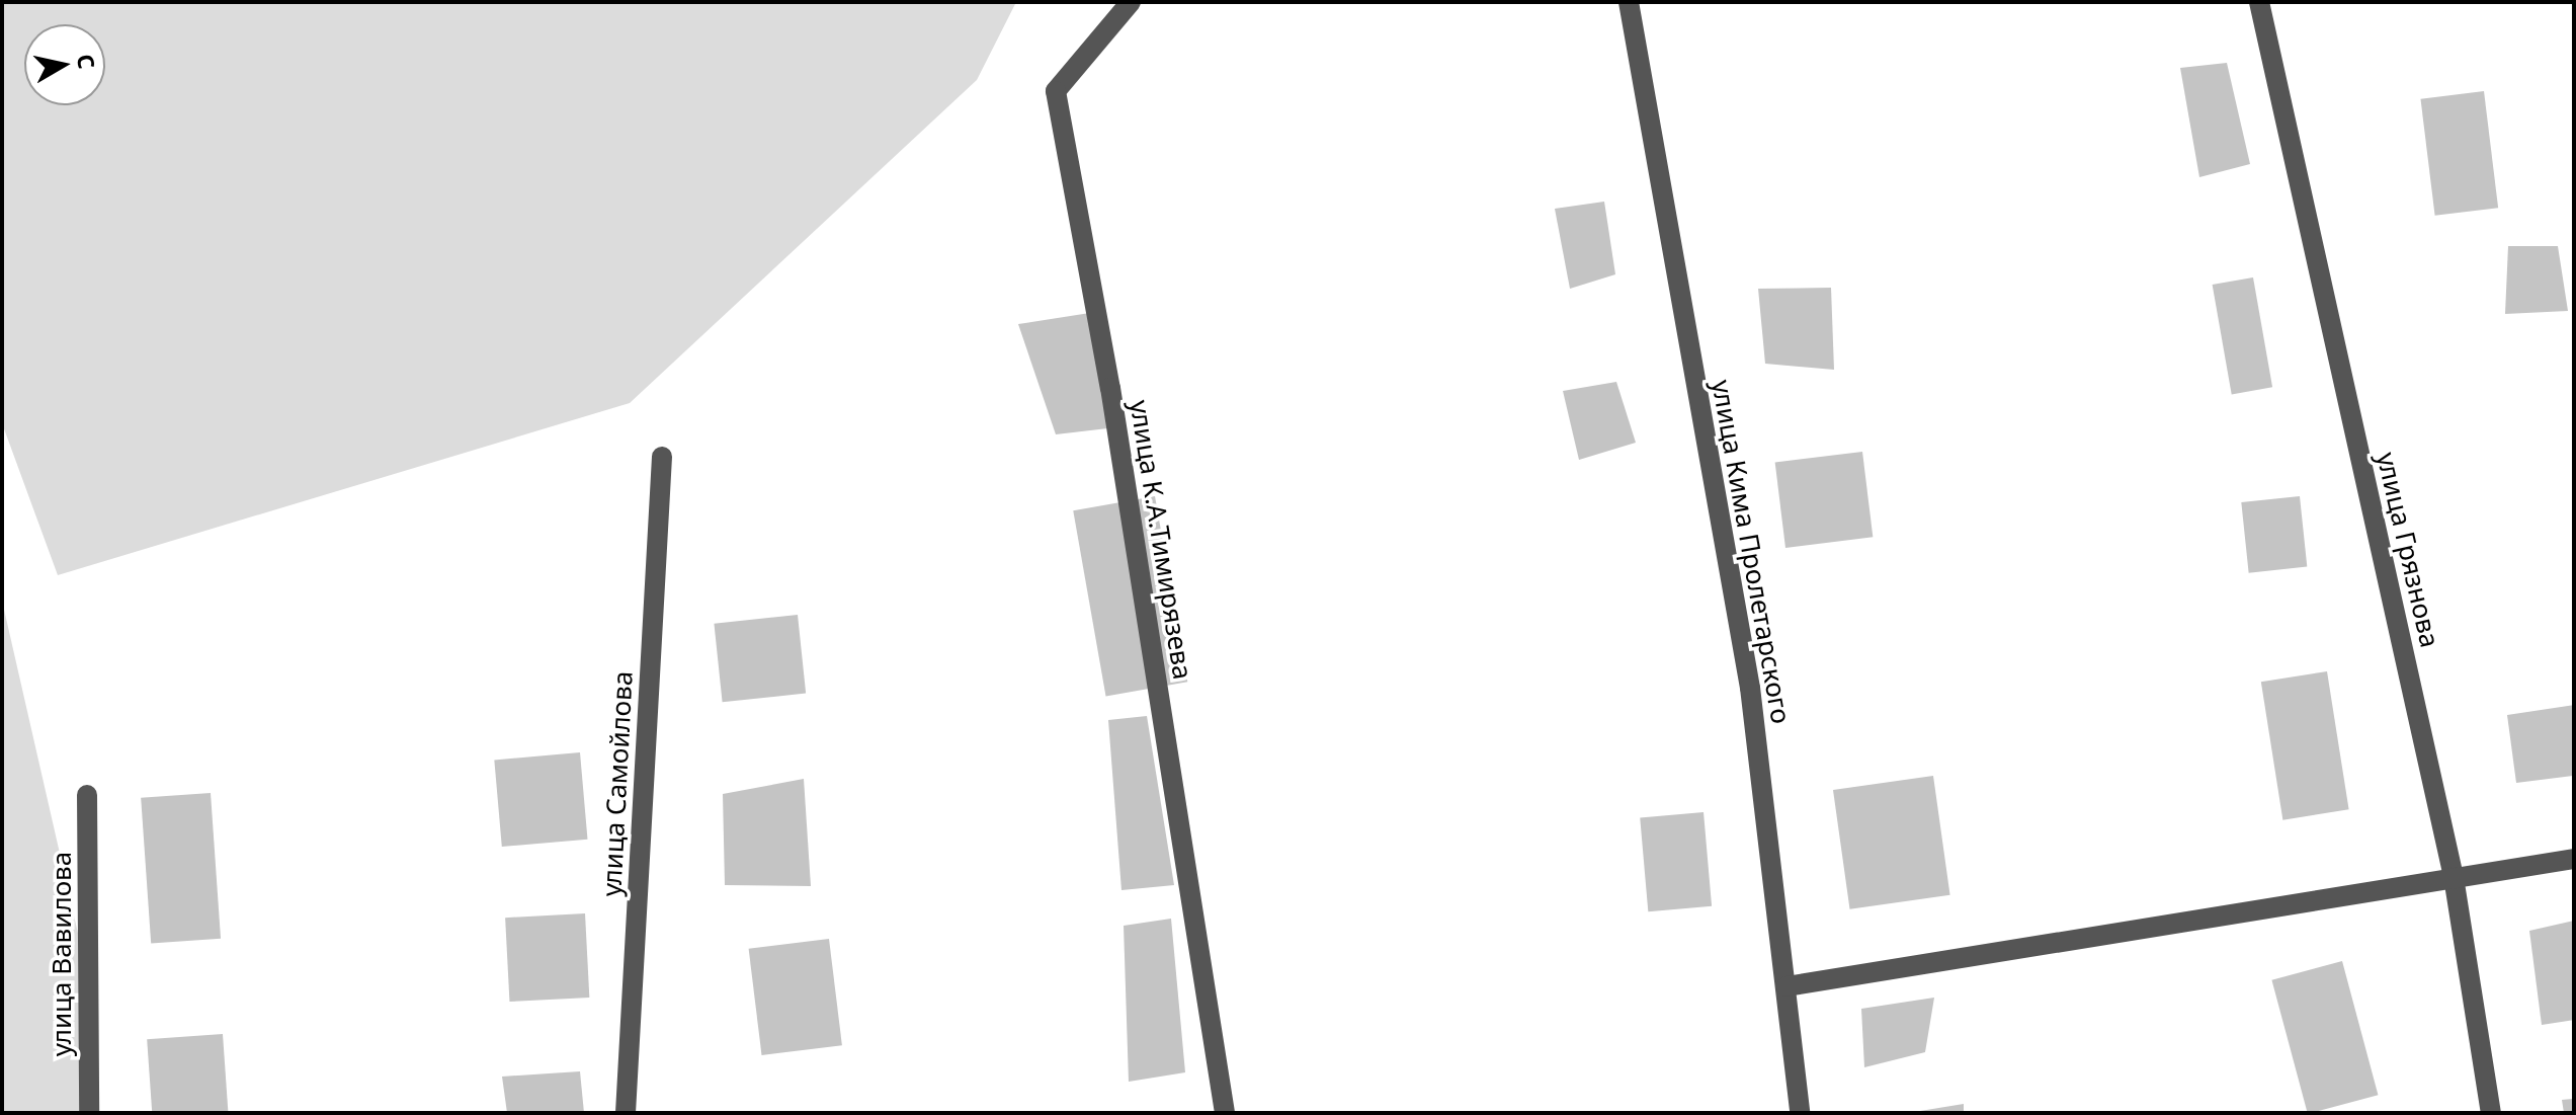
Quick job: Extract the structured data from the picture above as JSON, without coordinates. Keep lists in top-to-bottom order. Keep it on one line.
{"streets":{"street":["улица К.А.Тимирязева","улица Грязнова","улица Кима Пролетарского","улица Самойлова","улица Вавилова"]},"north":"right"}
